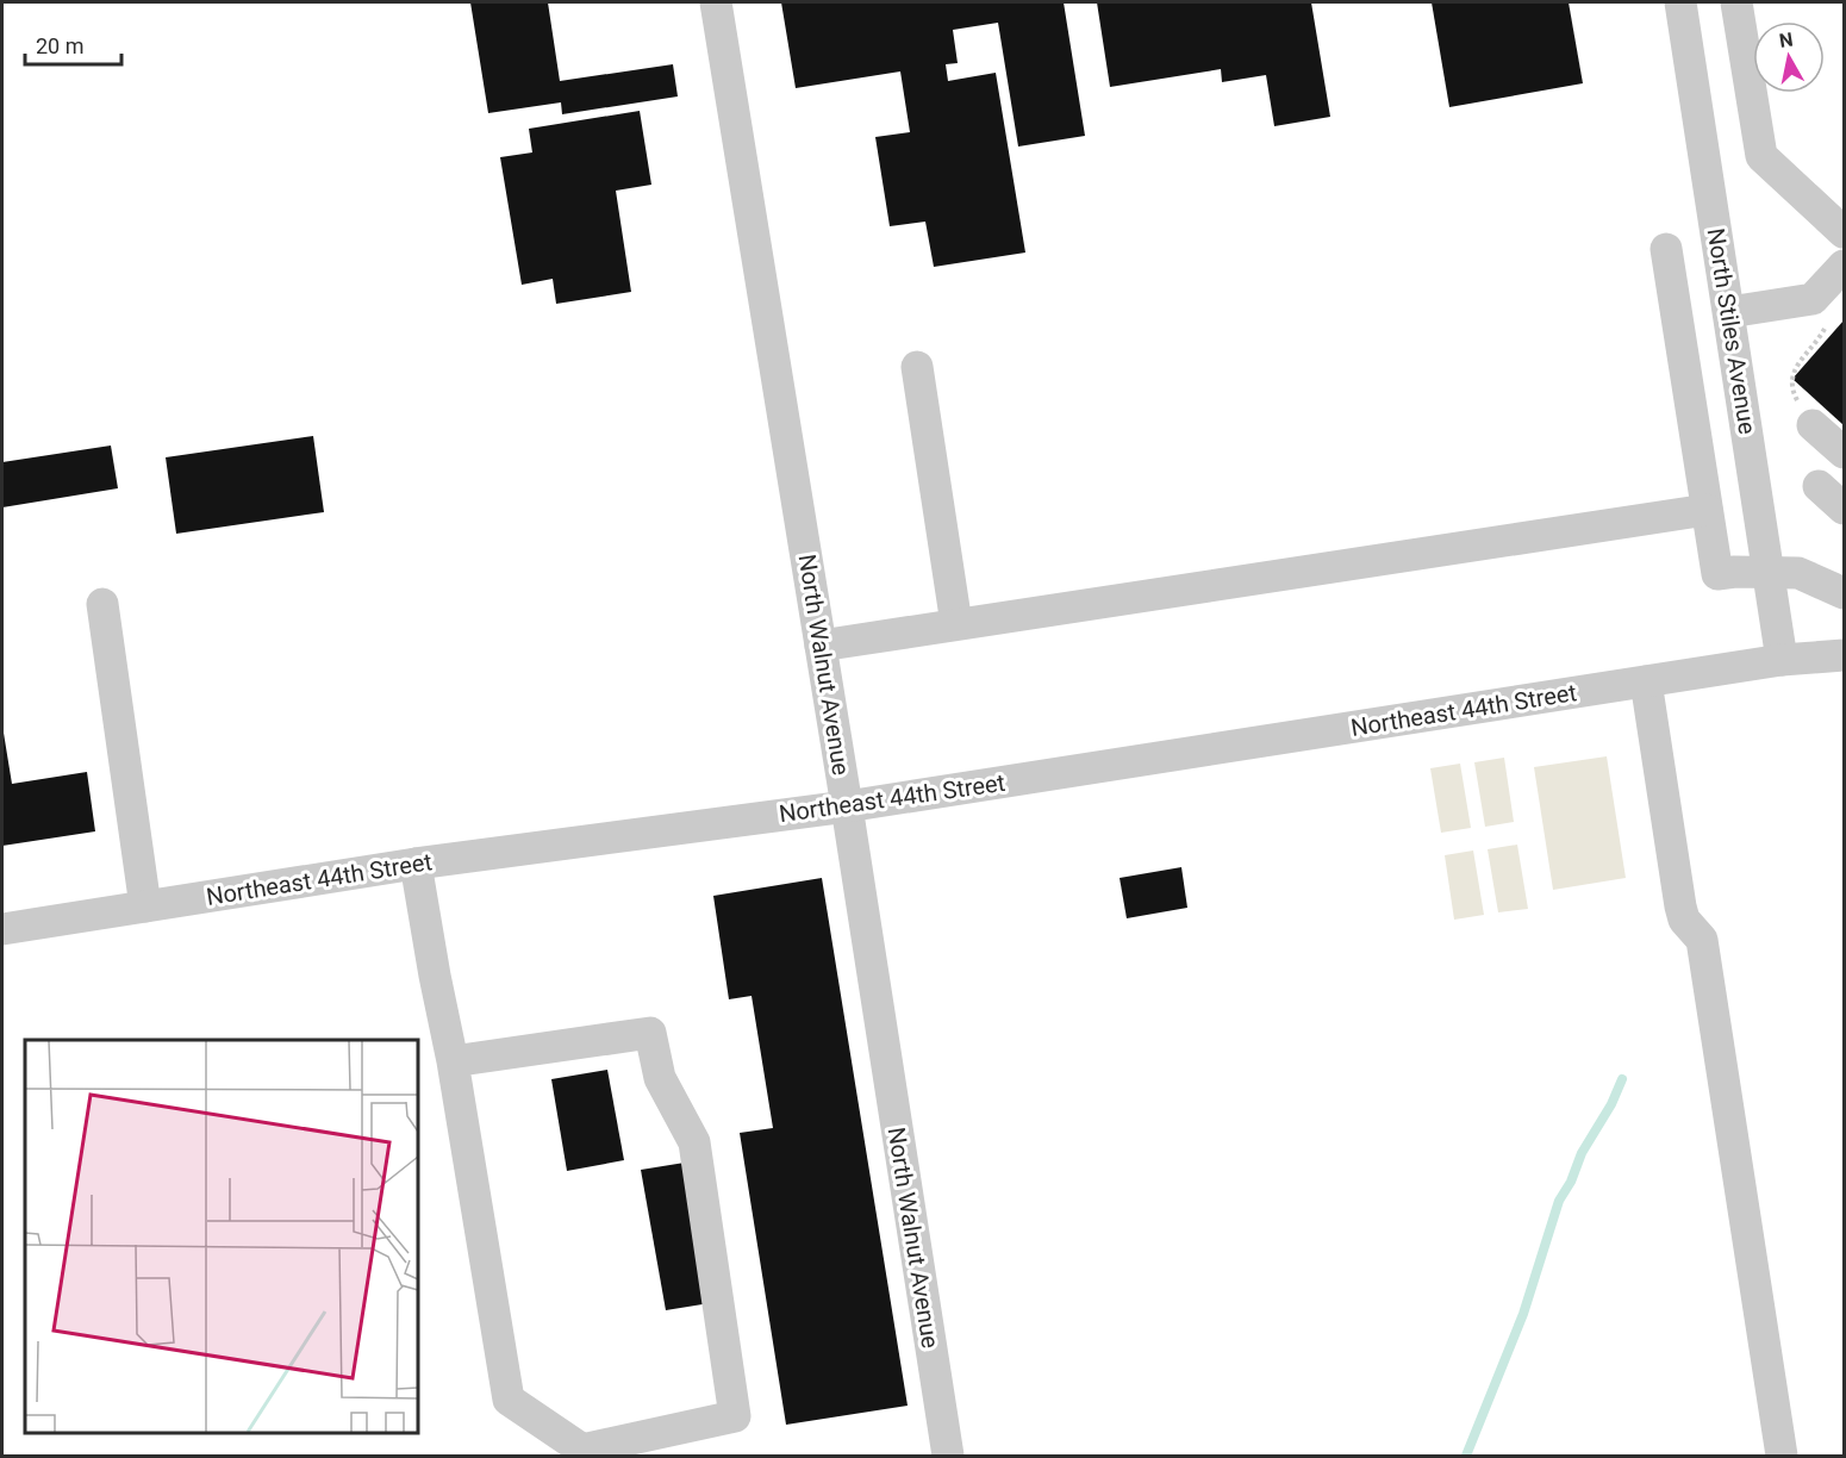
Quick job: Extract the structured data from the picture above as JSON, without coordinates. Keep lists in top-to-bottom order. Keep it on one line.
{"streets":{"street":["North Stiles Avenue","North Walnut Avenue","Northeast 44th Street"]},"crossings":[["North Stiles Avenue","Northeast 44th Street"],["North Walnut Avenue","Northeast 44th Street"]],"scale_bar":"20 m","north":"top"}
